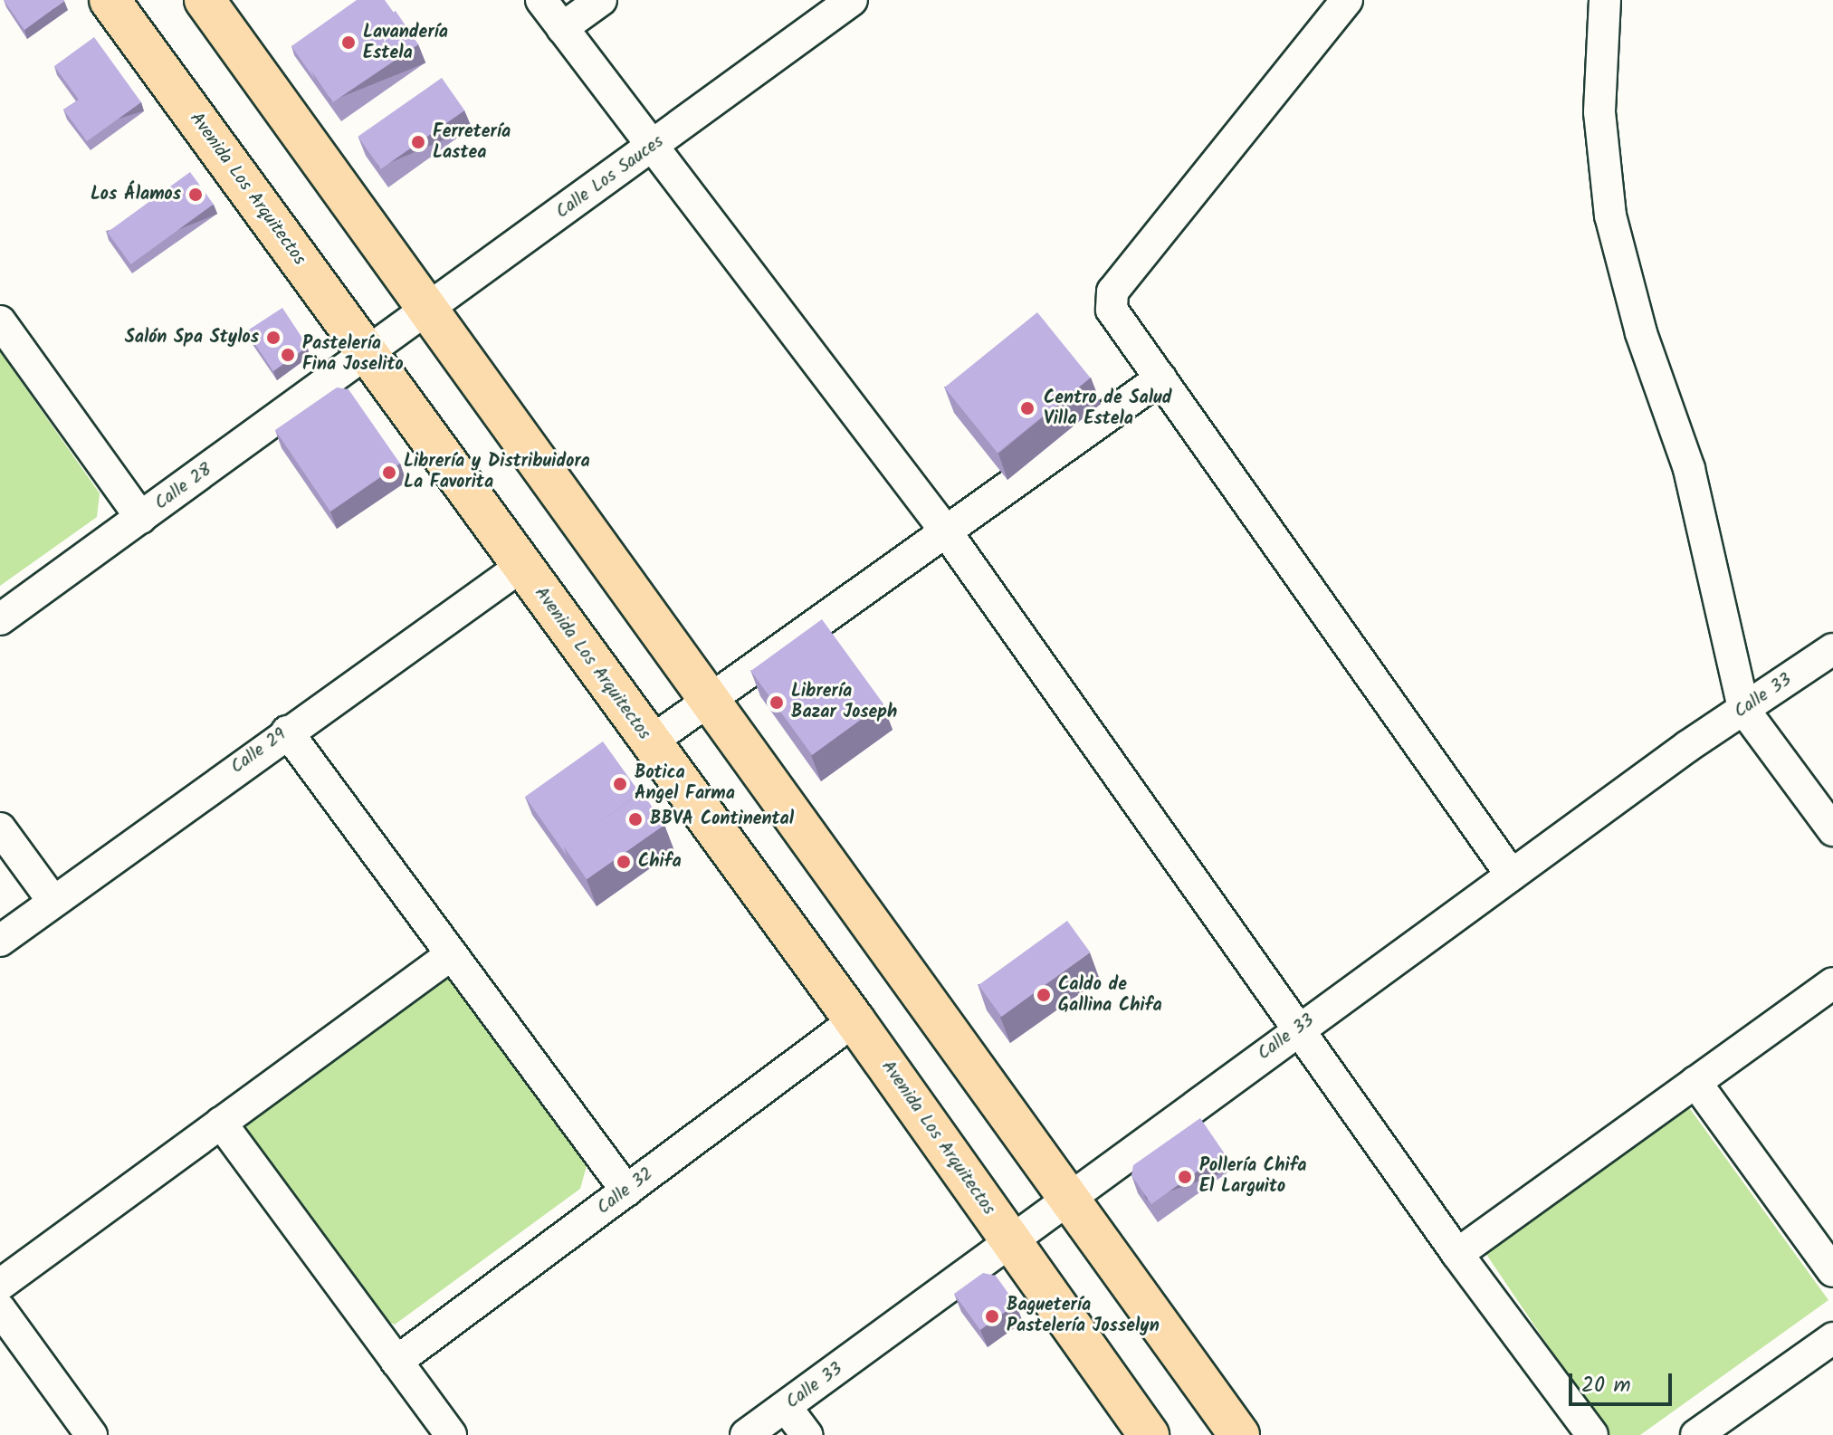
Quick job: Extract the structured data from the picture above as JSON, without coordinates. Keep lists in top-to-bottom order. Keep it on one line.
{"streets":{"main road":["Avenida Los Arquitectos"],"street":["Calle Los Sauces","Calle 28","Calle 33","Calle 29","Calle 32"]},"crossings":[["Calle Los Sauces","Avenida Los Arquitectos"],["Calle Los Sauces","Calle 28"],["Avenida Los Arquitectos","Calle 28"],["Avenida Los Arquitectos","Calle 33"],["Avenida Los Arquitectos","Calle 29"],["Avenida Los Arquitectos","Calle 32"]],"places":["Lavandería Estela","Ferretería Lastea","Los Álamos","Salón Spa Stylos","Pastelería Fina Joselito","Centro de Salud Villa Estela","Librería y Distribuidora La Favorita","Librería Bazar Joseph","Botica Angel Farma","BBVA Continental","Chifa","Caldo de Gallina Chifa","Pollería Chifa El Larguito","Baguetería Pastelería Josselyn"],"scale_bar":"20 m"}
